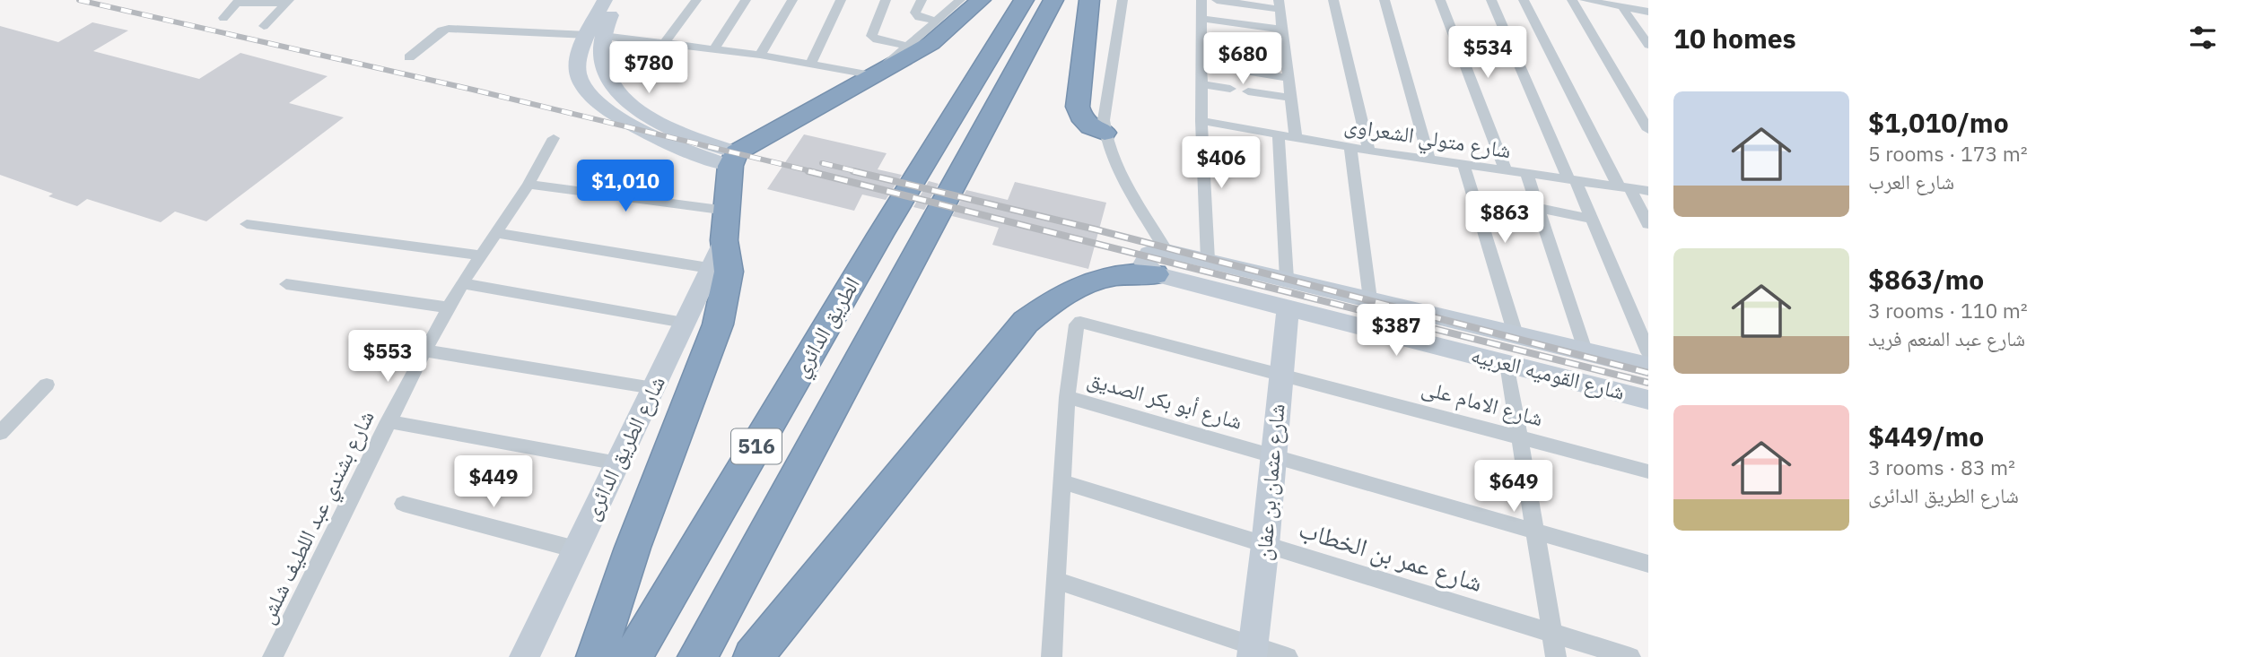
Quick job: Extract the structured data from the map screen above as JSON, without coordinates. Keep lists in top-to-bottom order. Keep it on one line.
{"streets":{"highway":["الطريق الدائري","516"],"street":["شارع متولي الشعراوى","شارع القوميه العربيه","شارع أبو بكر الصديق","شارع الامام على","شارع الطريق الدائرى","شارع عثمان بن عفان","شارع بشندي عبد اللطيف شلش","شارع عمر بن الخطاب"]},"crossings":[["شارع القوميه العربيه","شارع عثمان بن عفان"],["شارع أبو بكر الصديق","شارع الامام على"],["شارع أبو بكر الصديق","شارع عثمان بن عفان"],["شارع الامام على","شارع عثمان بن عفان"],["شارع عثمان بن عفان","شارع عمر بن الخطاب"]],"page":{"heading":"10 homes","price":["$534","$680","$780","$406","$1,010","$863","$387","$553","$449","$649"],"list":[{"name":"$1,010/mo","note":"5 rooms · 173 m² · شارع العرب"},{"name":"$863/mo","note":"3 rooms · 110 m² · شارع عبد المنعم فريد"},{"name":"$449/mo","note":"3 rooms · 83 m² · شارع الطريق الدائرى"}]}}
